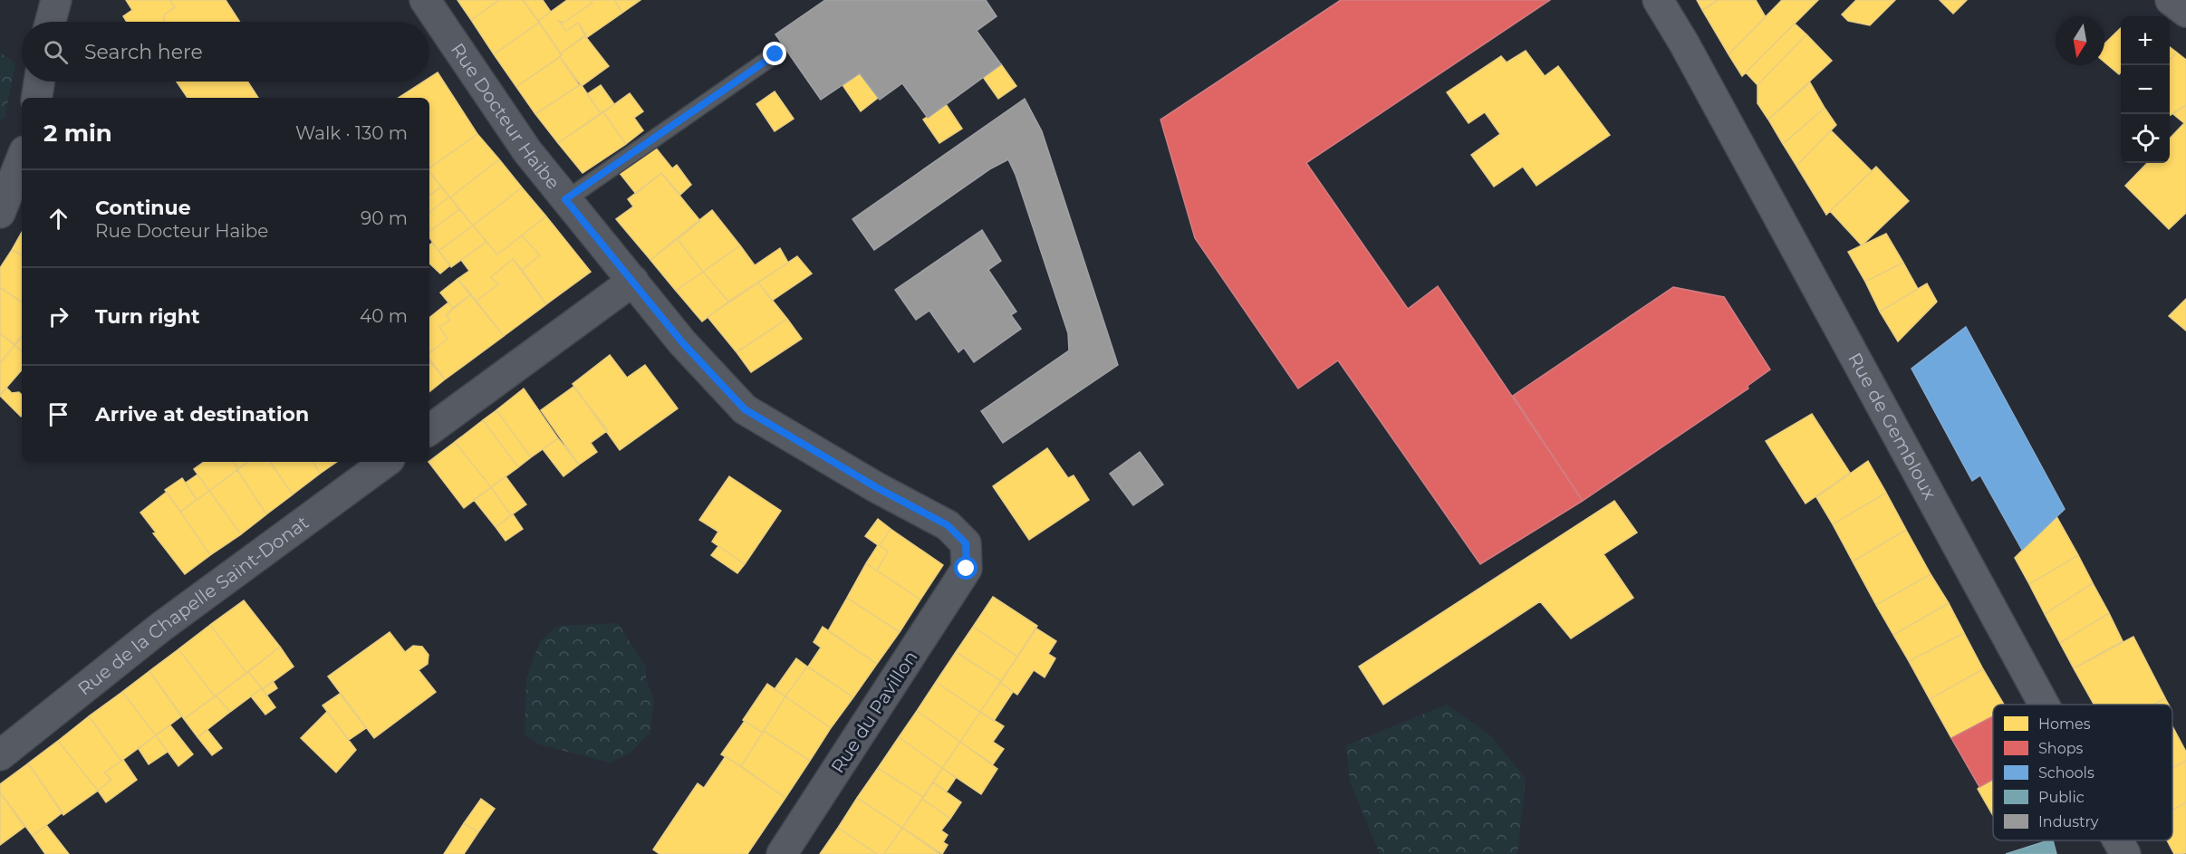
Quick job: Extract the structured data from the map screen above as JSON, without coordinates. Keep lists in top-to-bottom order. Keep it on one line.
{"streets":{"main road":["Rue de Gembloux"],"street":["Rue Docteur Haibe","Rue de la Chapelle Saint-Donat","Rue du Pavillon"]},"crossings":[["Rue Docteur Haibe","Rue du Pavillon"]],"legend":["Homes","Shops","Schools","Public","Industry"],"north":"bottom","page":{"map_buttons":["+","−"],"search":"Search here","heading":["2 min","Walk · 130 m"],"list":[["Continue","Rue Docteur Haibe","90 m"],["Turn right","40 m"],"Arrive at destination"]}}
